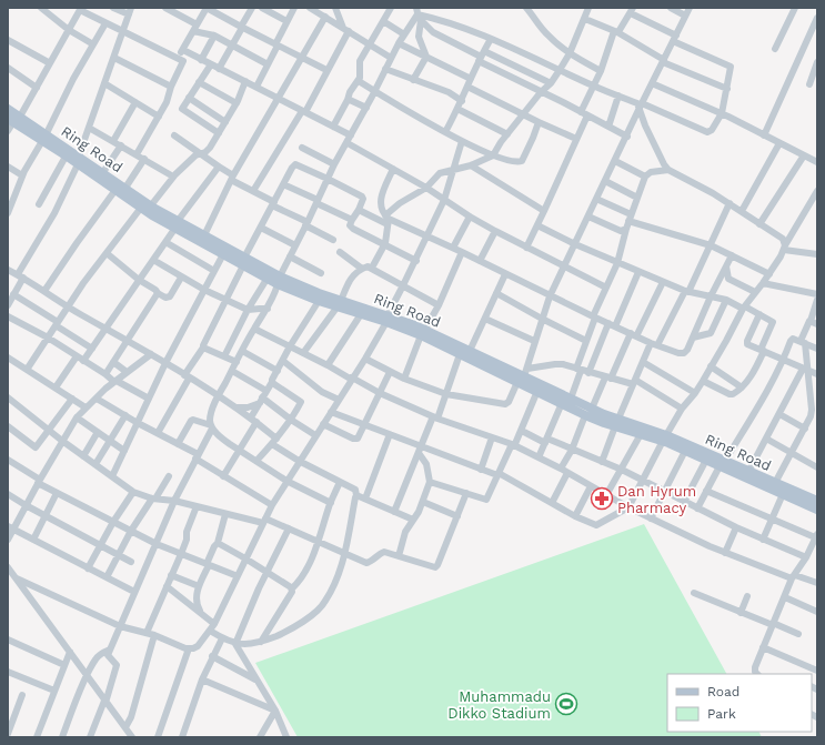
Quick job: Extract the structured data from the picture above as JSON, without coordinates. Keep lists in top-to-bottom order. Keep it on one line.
{"streets":{"main road":["Ring Road"]},"places":{"pharmacy":["Dan Hyrum Pharmacy"],"sports":["Muhammadu Dikko Stadium"]},"legend":["Road","Park"]}
